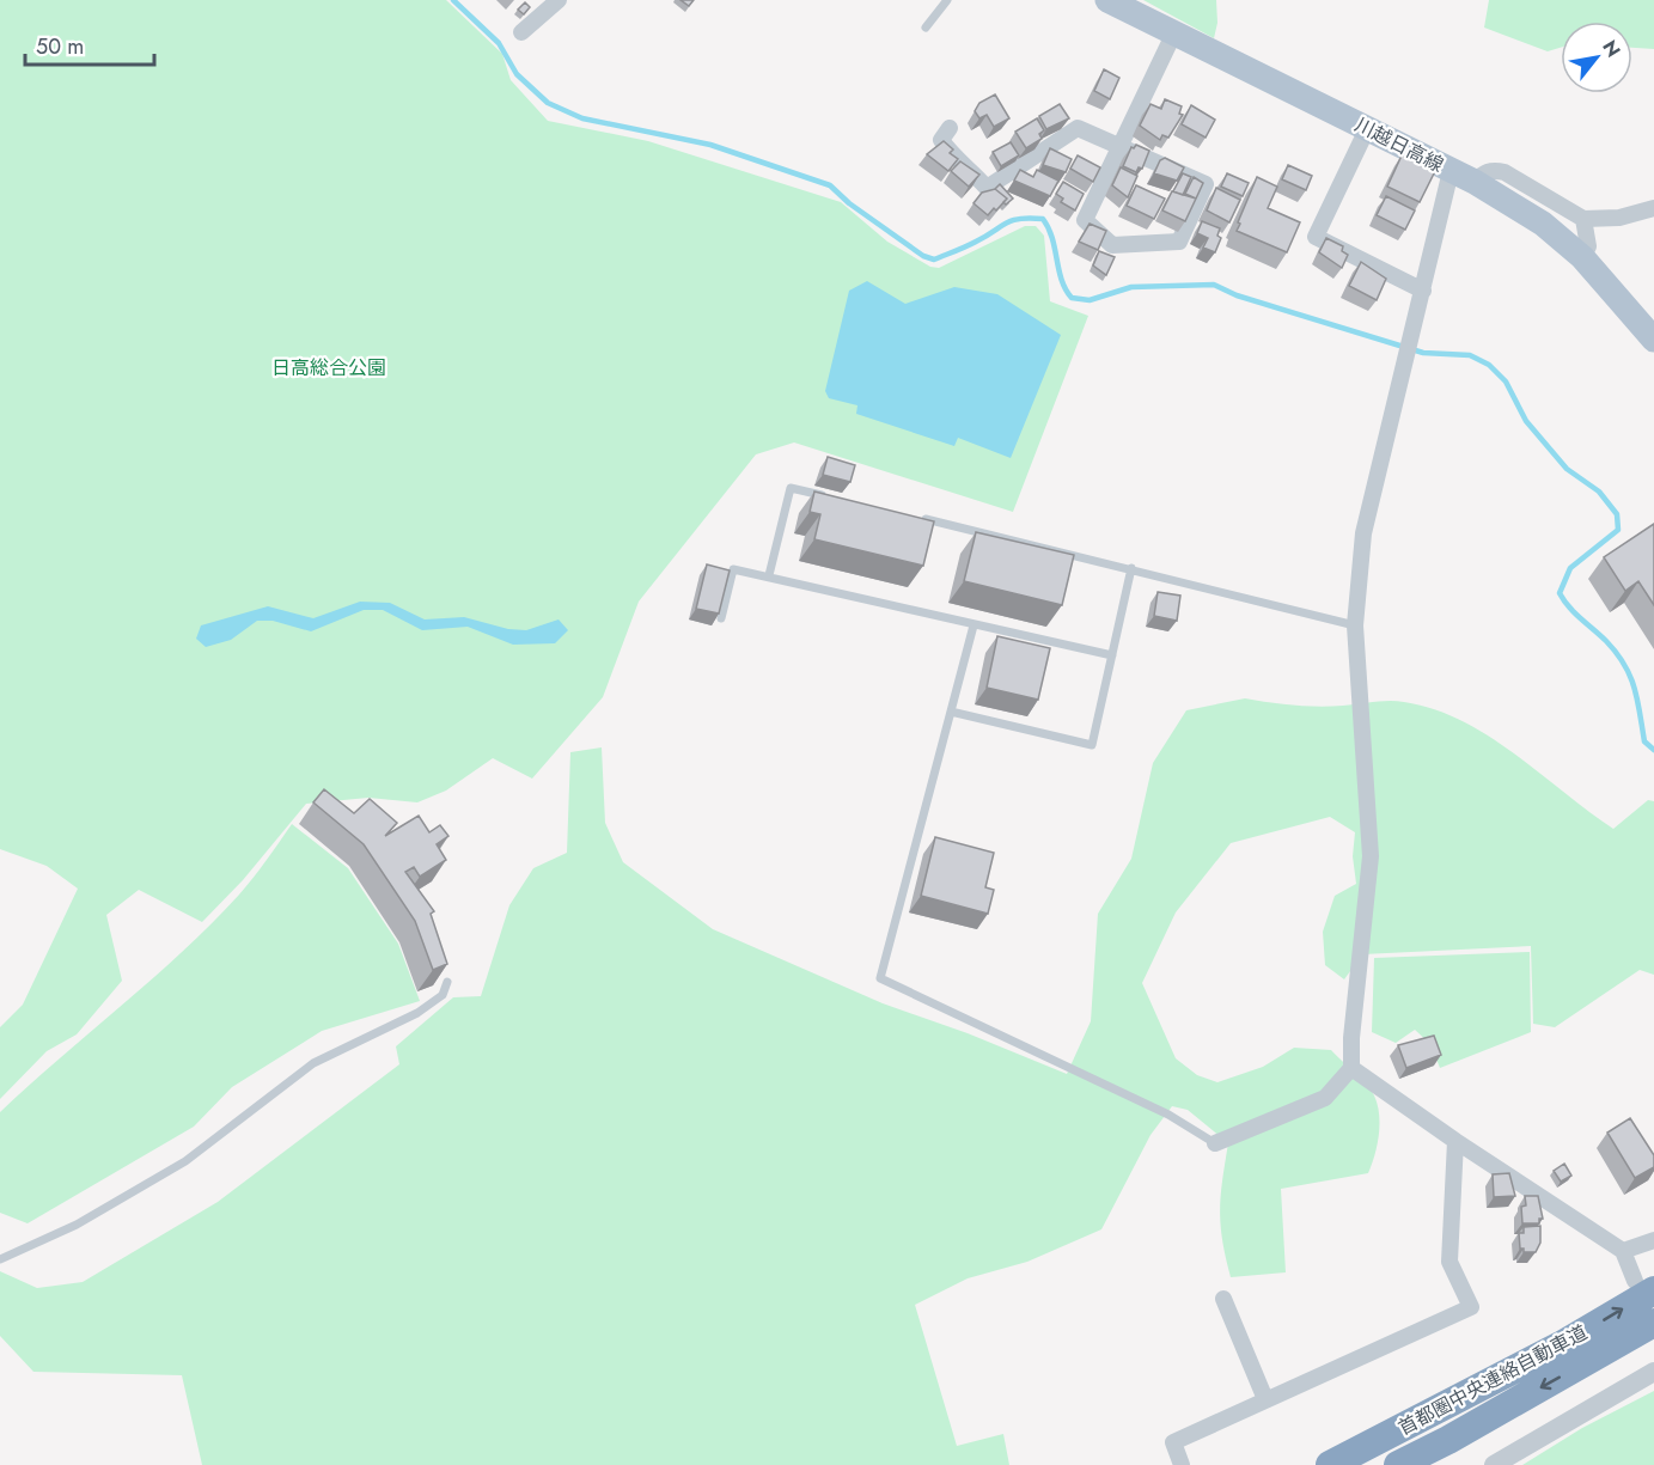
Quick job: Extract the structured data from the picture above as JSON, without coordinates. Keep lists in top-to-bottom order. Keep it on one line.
{"streets":{"highway":["首都圏中央連絡自動車道"],"main road":["川越日高線"]},"parks":["日高総合公園"],"scale_bar":"50 m","north":"top right"}
